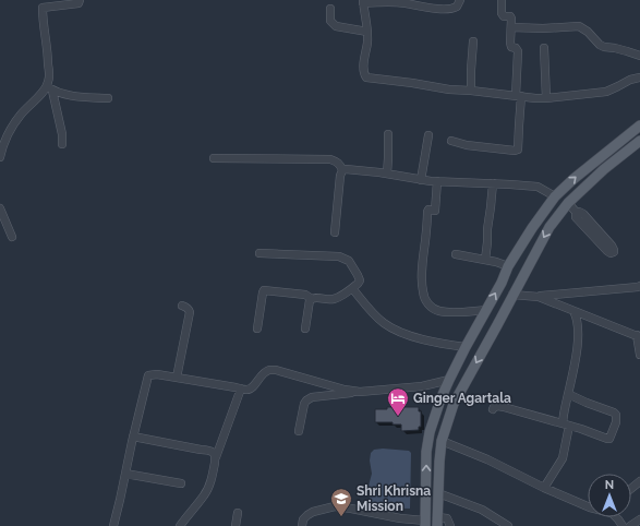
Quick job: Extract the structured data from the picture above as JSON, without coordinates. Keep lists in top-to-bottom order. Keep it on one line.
{"places":{"hotel":["Ginger Agartala"],"school or university":["Shri Khrisna Mission"]},"north":"top"}
